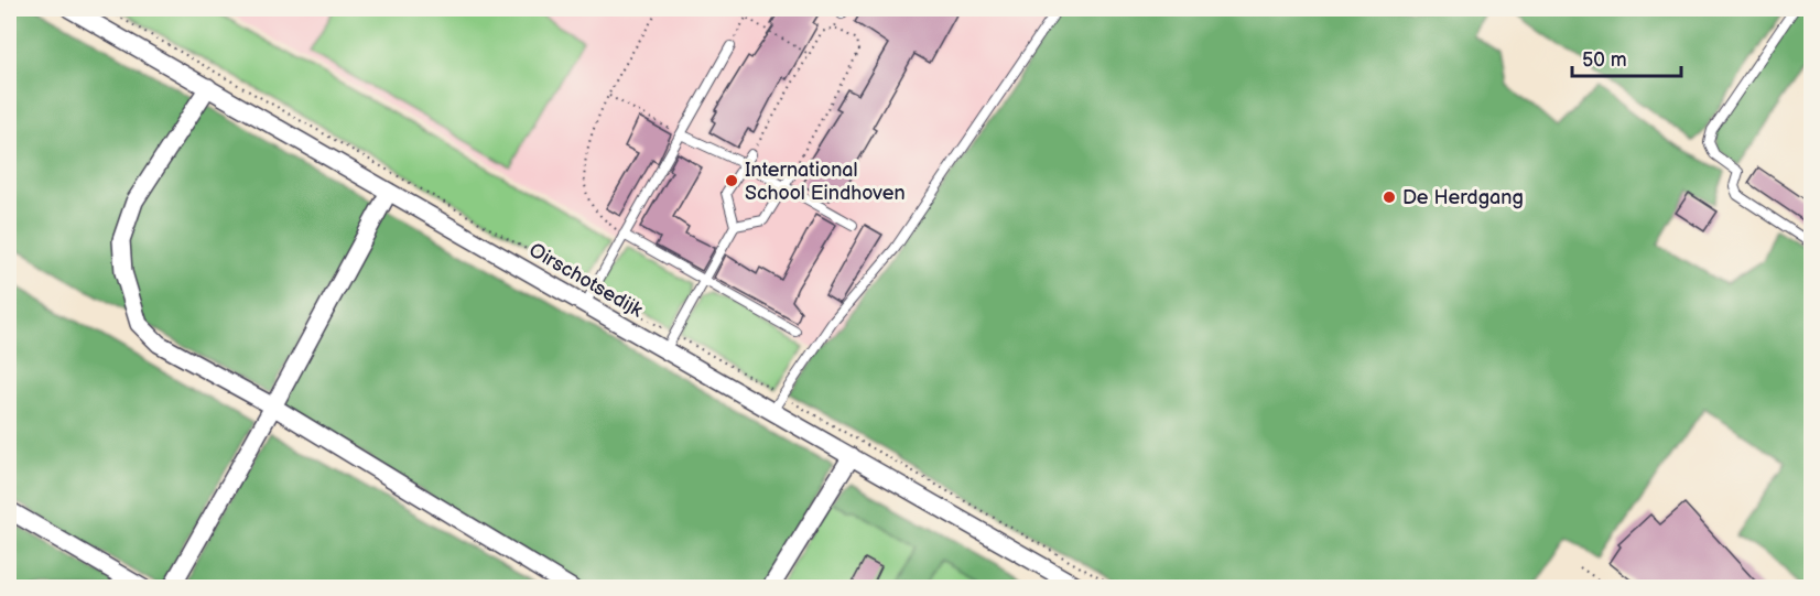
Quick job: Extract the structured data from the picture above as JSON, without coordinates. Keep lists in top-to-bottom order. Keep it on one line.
{"streets":{"street":["Oirschotsedijk"]},"places":["International School Eindhoven","De Herdgang"],"scale_bar":"50 m"}
